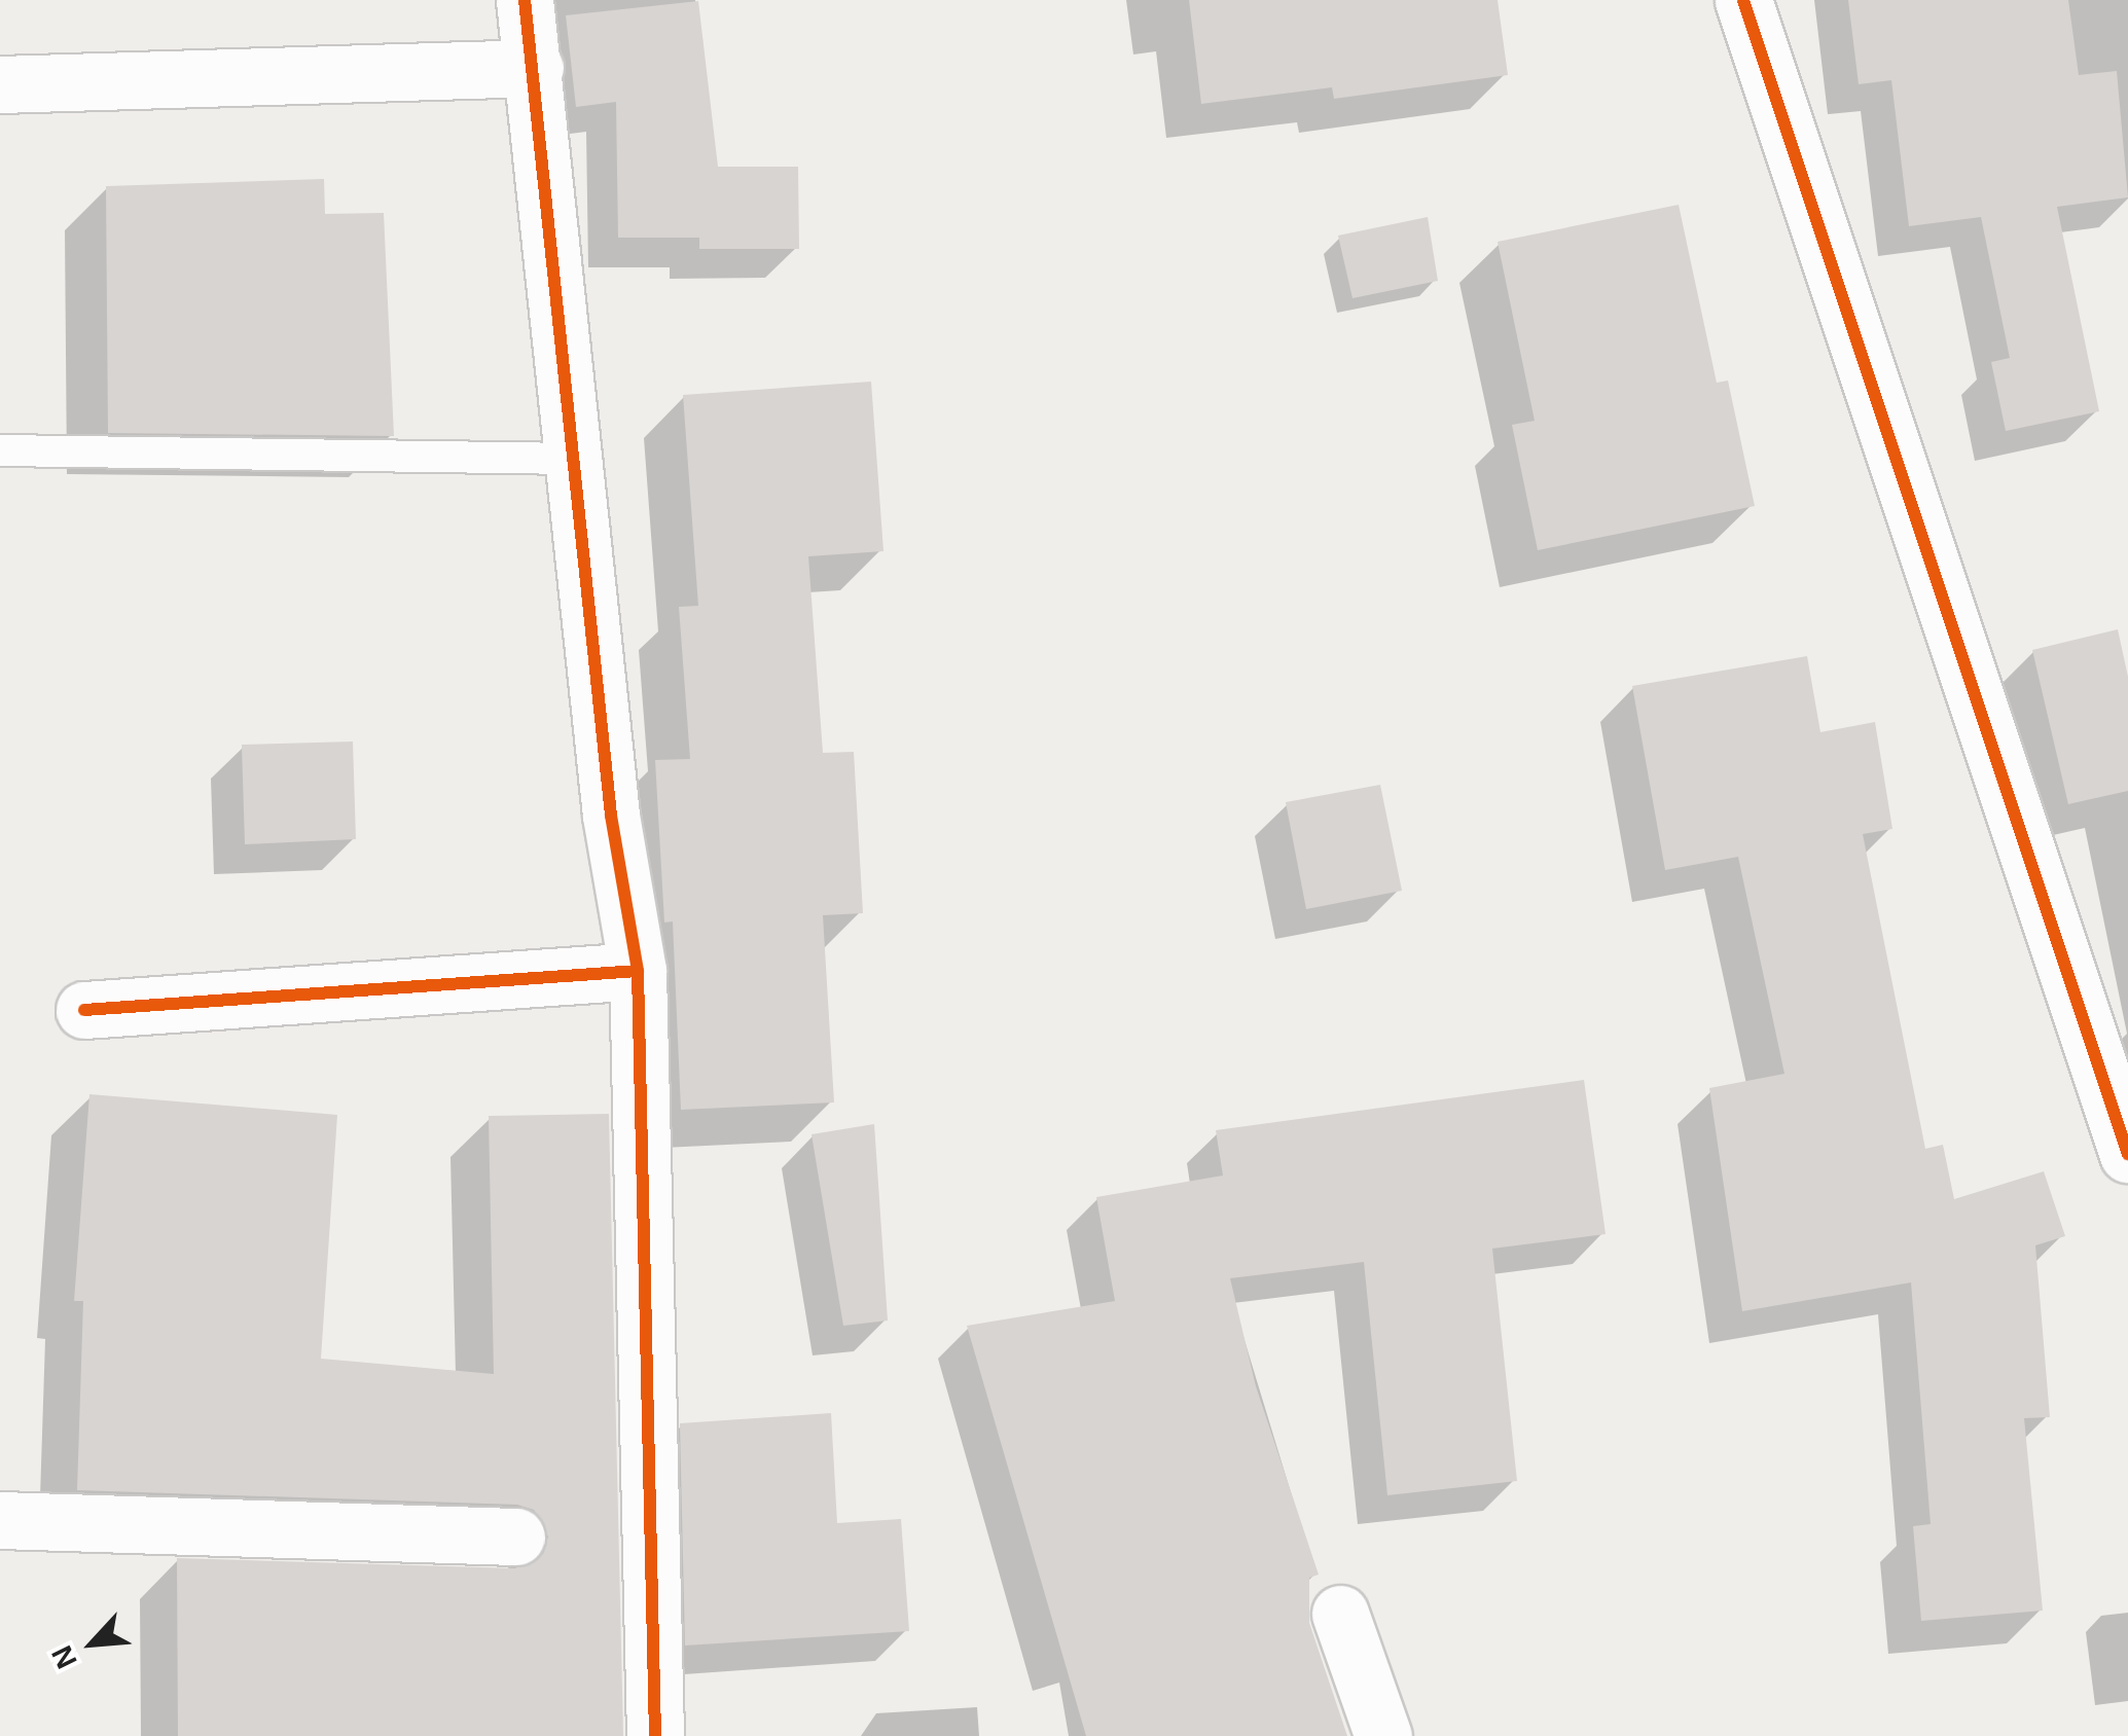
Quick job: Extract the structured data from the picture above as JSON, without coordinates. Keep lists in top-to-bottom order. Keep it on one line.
{"north":"bottom left"}
